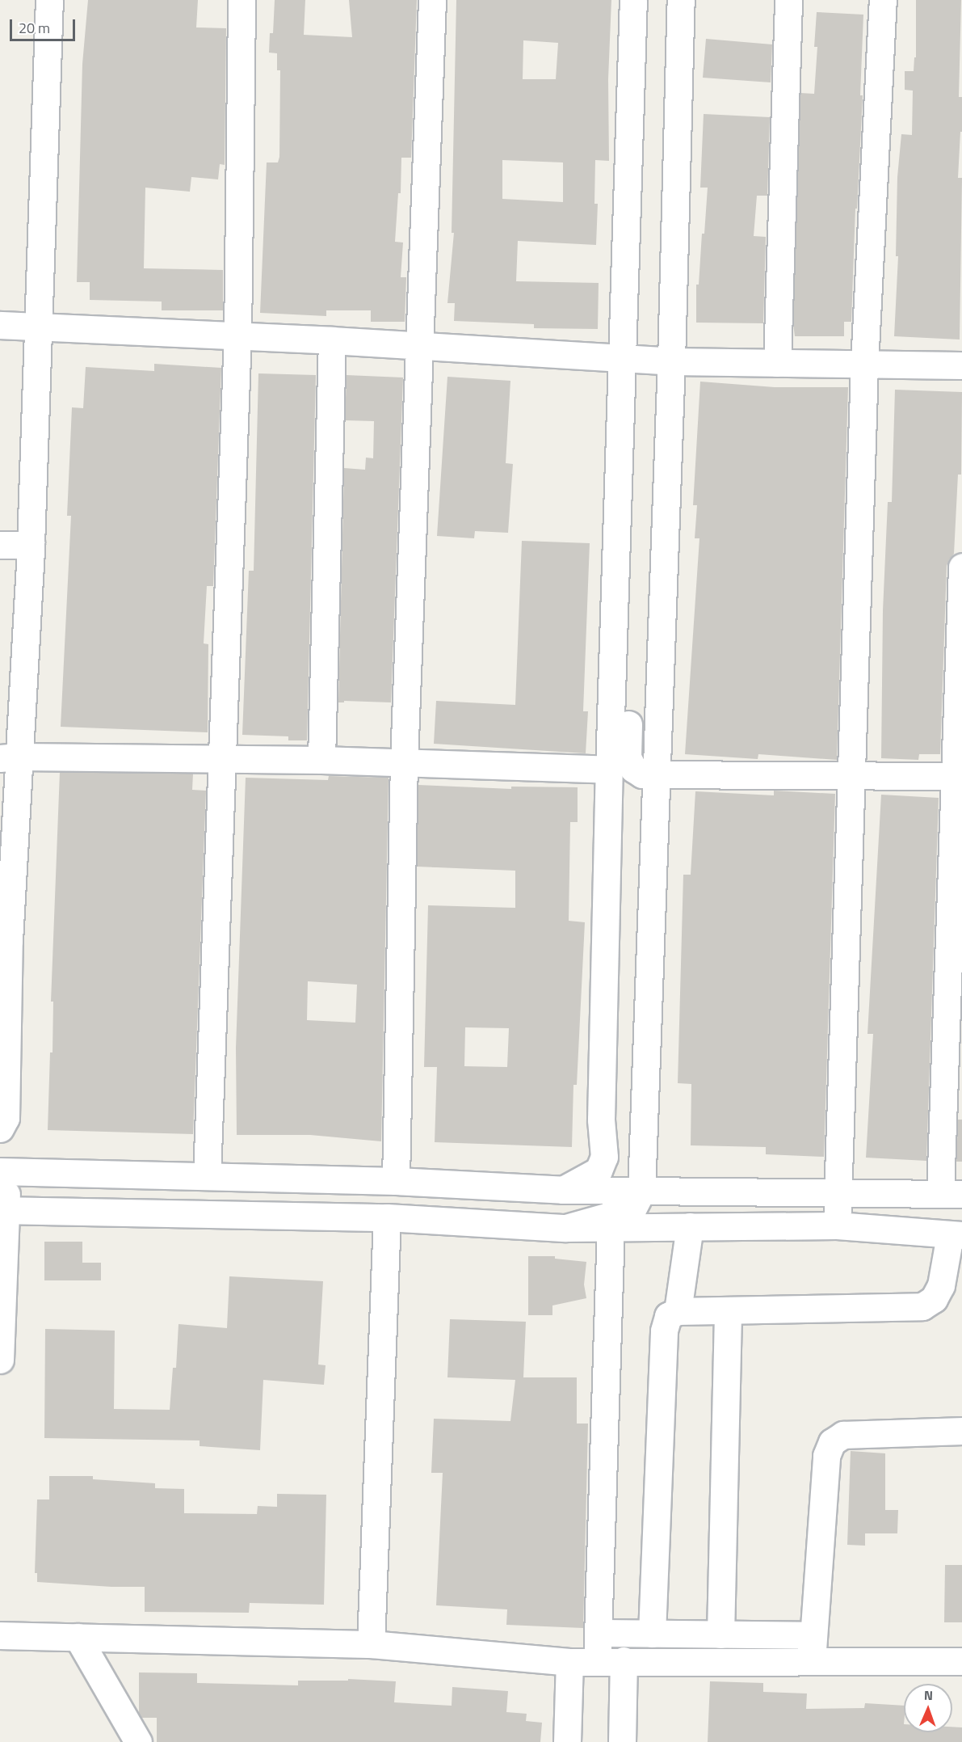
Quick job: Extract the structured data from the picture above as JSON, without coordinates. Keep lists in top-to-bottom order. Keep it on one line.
{"scale_bar":"20 m","north":"top"}
